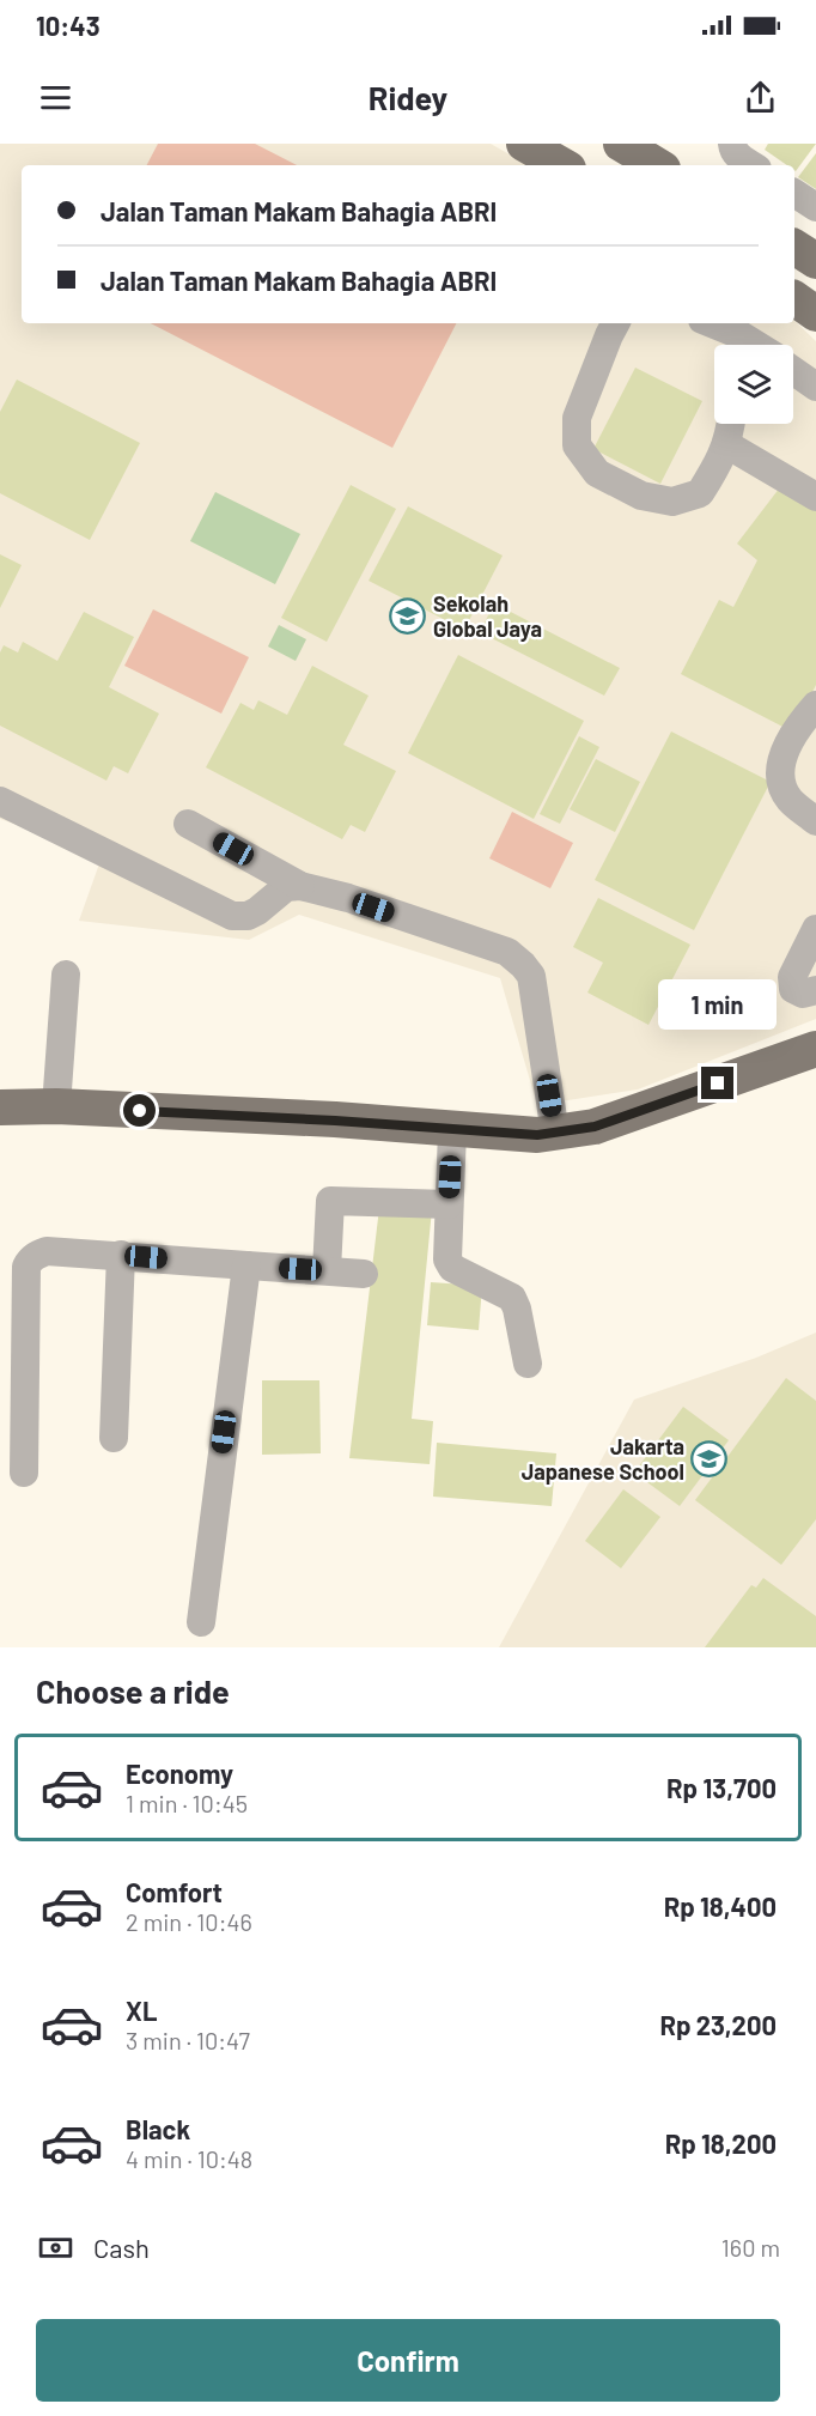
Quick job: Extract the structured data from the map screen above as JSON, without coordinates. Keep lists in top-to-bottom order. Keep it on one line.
{"places":{"school or university":["Sekolah Global Jaya","Jakarta Japanese School"]},"page":{"status":"10:43","header":"Ridey","banner":["Jalan Taman Makam Bahagia ABRI","Jalan Taman Makam Bahagia ABRI"],"bubble":"1 min","heading":"Choose a ride","list":[{"name":"Economy","note":"1 min · 10:45","value":"Rp 13,700"},{"name":"Comfort","note":"2 min · 10:46","value":"Rp 18,400"},{"name":"XL","note":"3 min · 10:47","value":"Rp 23,200"},{"name":"Black","note":"4 min · 10:48","value":"Rp 18,200"}],"pay":["Cash","160 m"],"buttons":"Confirm"}}
